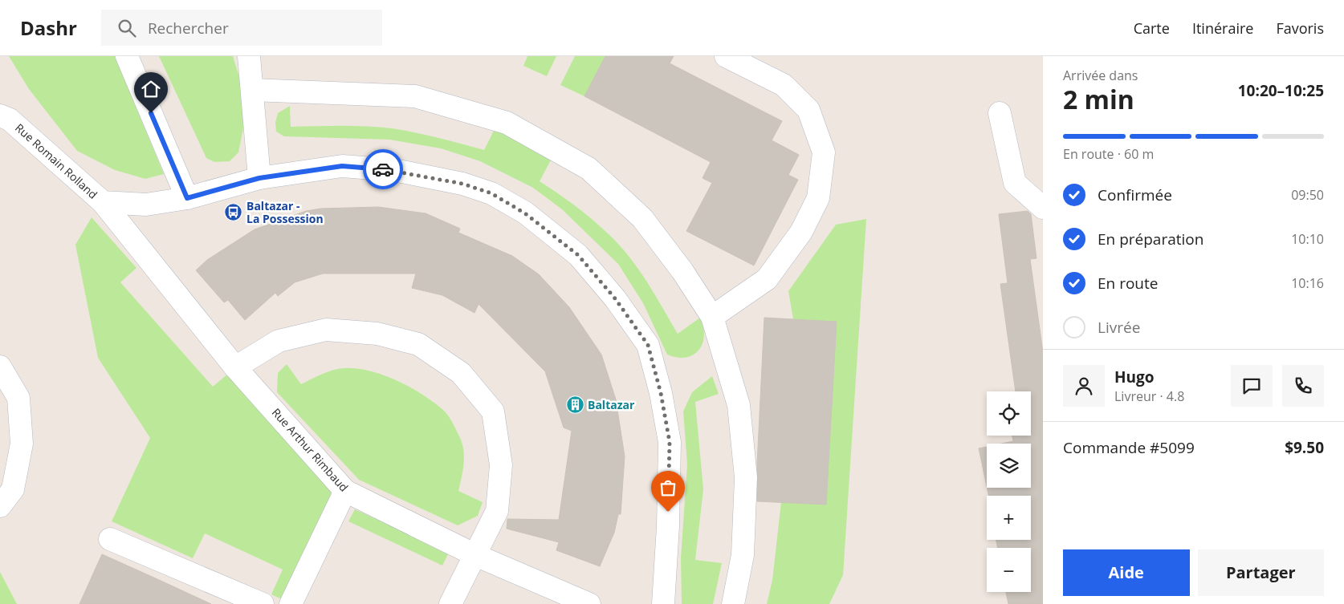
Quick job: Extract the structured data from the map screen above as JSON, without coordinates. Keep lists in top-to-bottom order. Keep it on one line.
{"streets":{"street":["Rue Romain Rolland","Rue Arthur Rimbaud"]},"crossings":[["Rue Romain Rolland","Rue Arthur Rimbaud"]],"places":{"bus stop":["Baltazar - La Possession"],"building":["Baltazar"]},"page":{"header":"Dashr","search":"Rechercher","nav":["Carte","Itinéraire","Favoris"],"heading":["2 min","Arrivée dans","10:20–10:25"],"panel":["Hugo","Livreur · 4.8","Commande #5099","$9.50"],"bar":"En route · 60 m","list":[["Confirmée","09:50"],["En préparation","10:10"],["En route","10:16"],"Livrée"],"map_buttons":["+","−"],"buttons":["Aide","Partager"]}}
